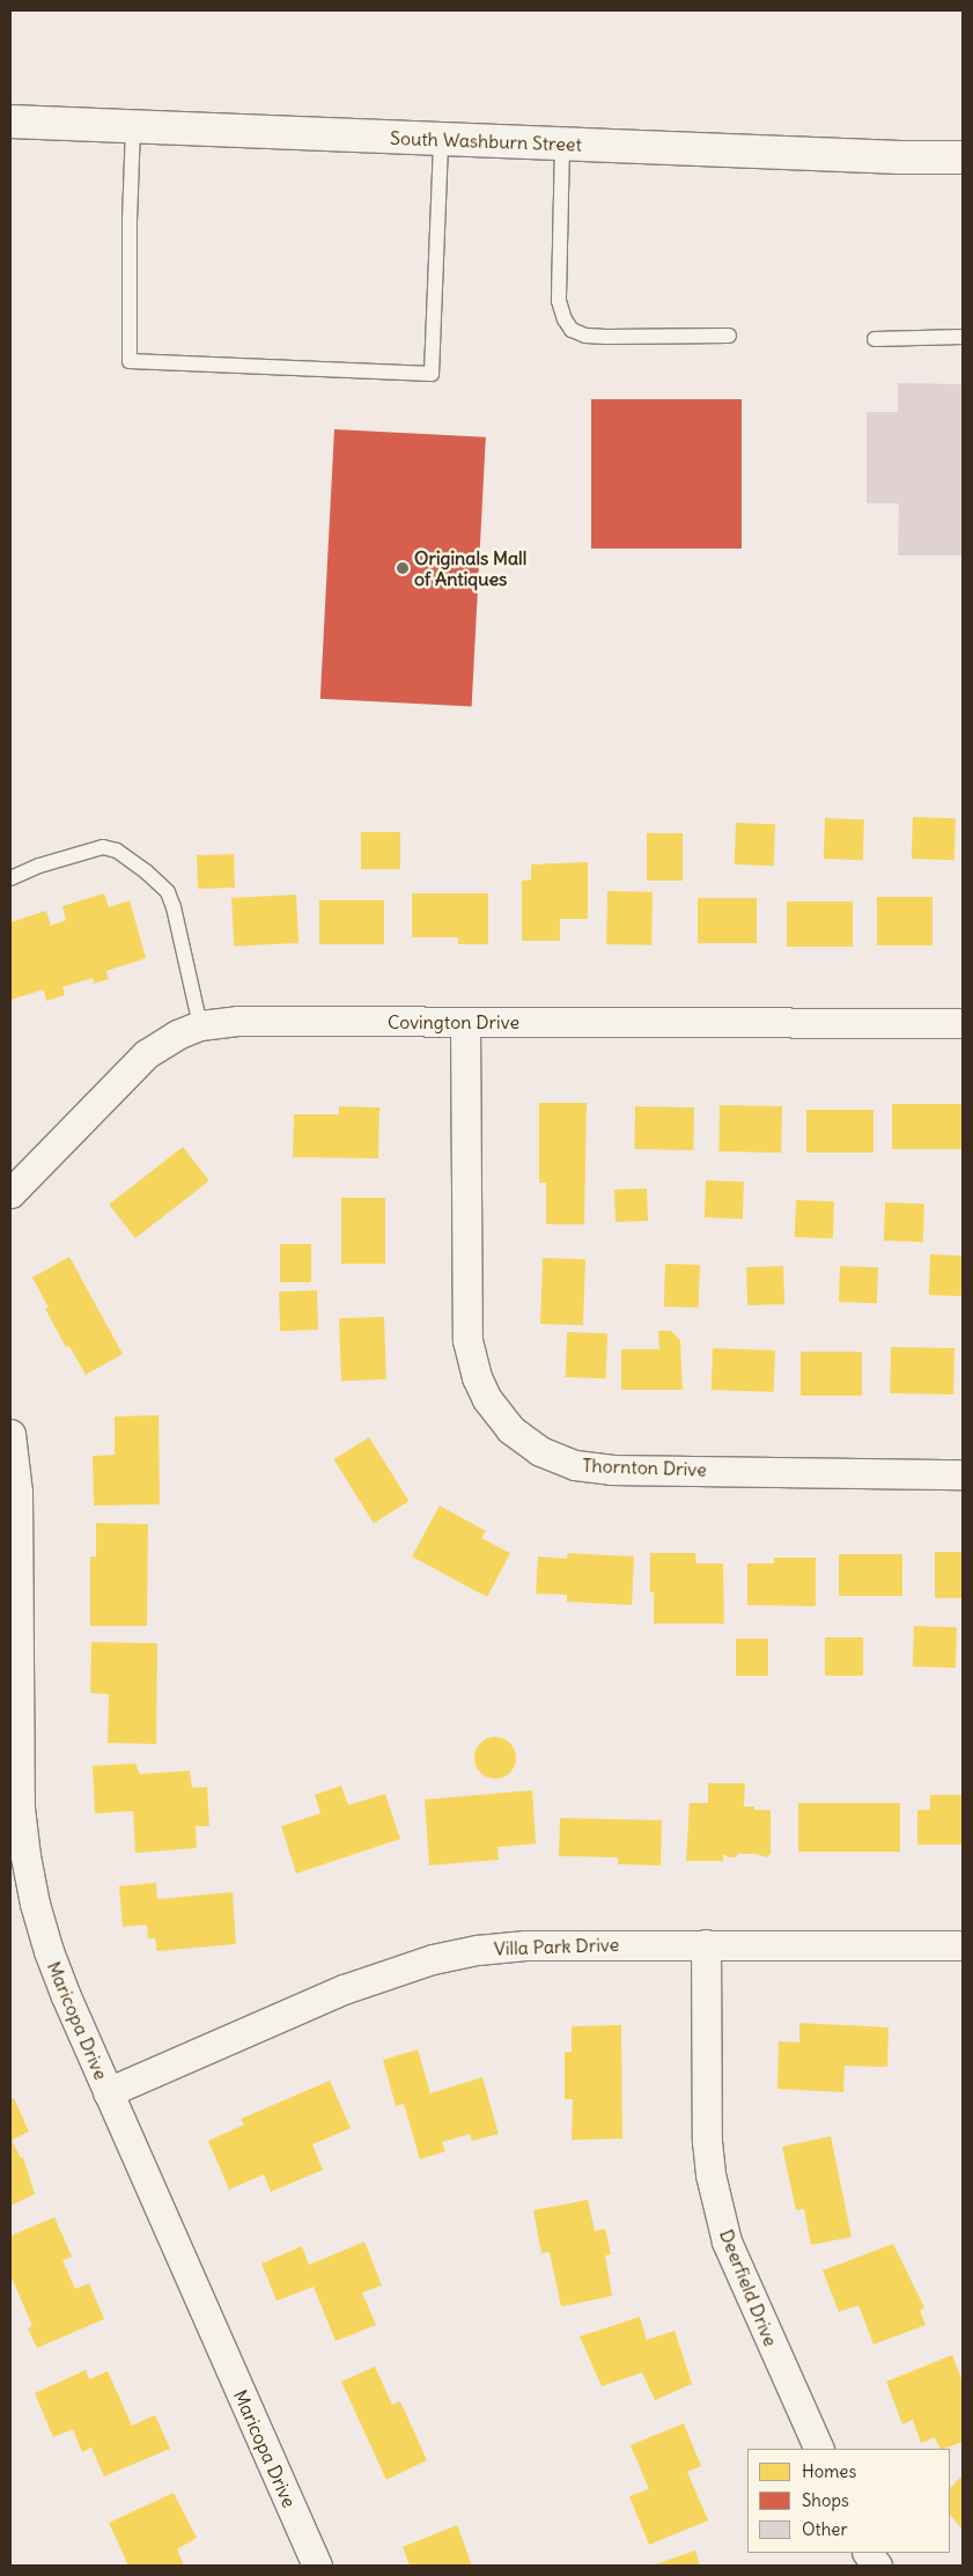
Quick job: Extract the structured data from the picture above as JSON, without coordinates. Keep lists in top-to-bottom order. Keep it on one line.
{"streets":{"street":["South Washburn Street","Covington Drive","Thornton Drive","Villa Park Drive","Maricopa Drive","Deerfield Drive"]},"crossings":[["Covington Drive","Thornton Drive"],["Villa Park Drive","Maricopa Drive"],["Villa Park Drive","Deerfield Drive"]],"places":["Originals Mall of Antiques"],"legend":["Homes","Shops","Other"]}
